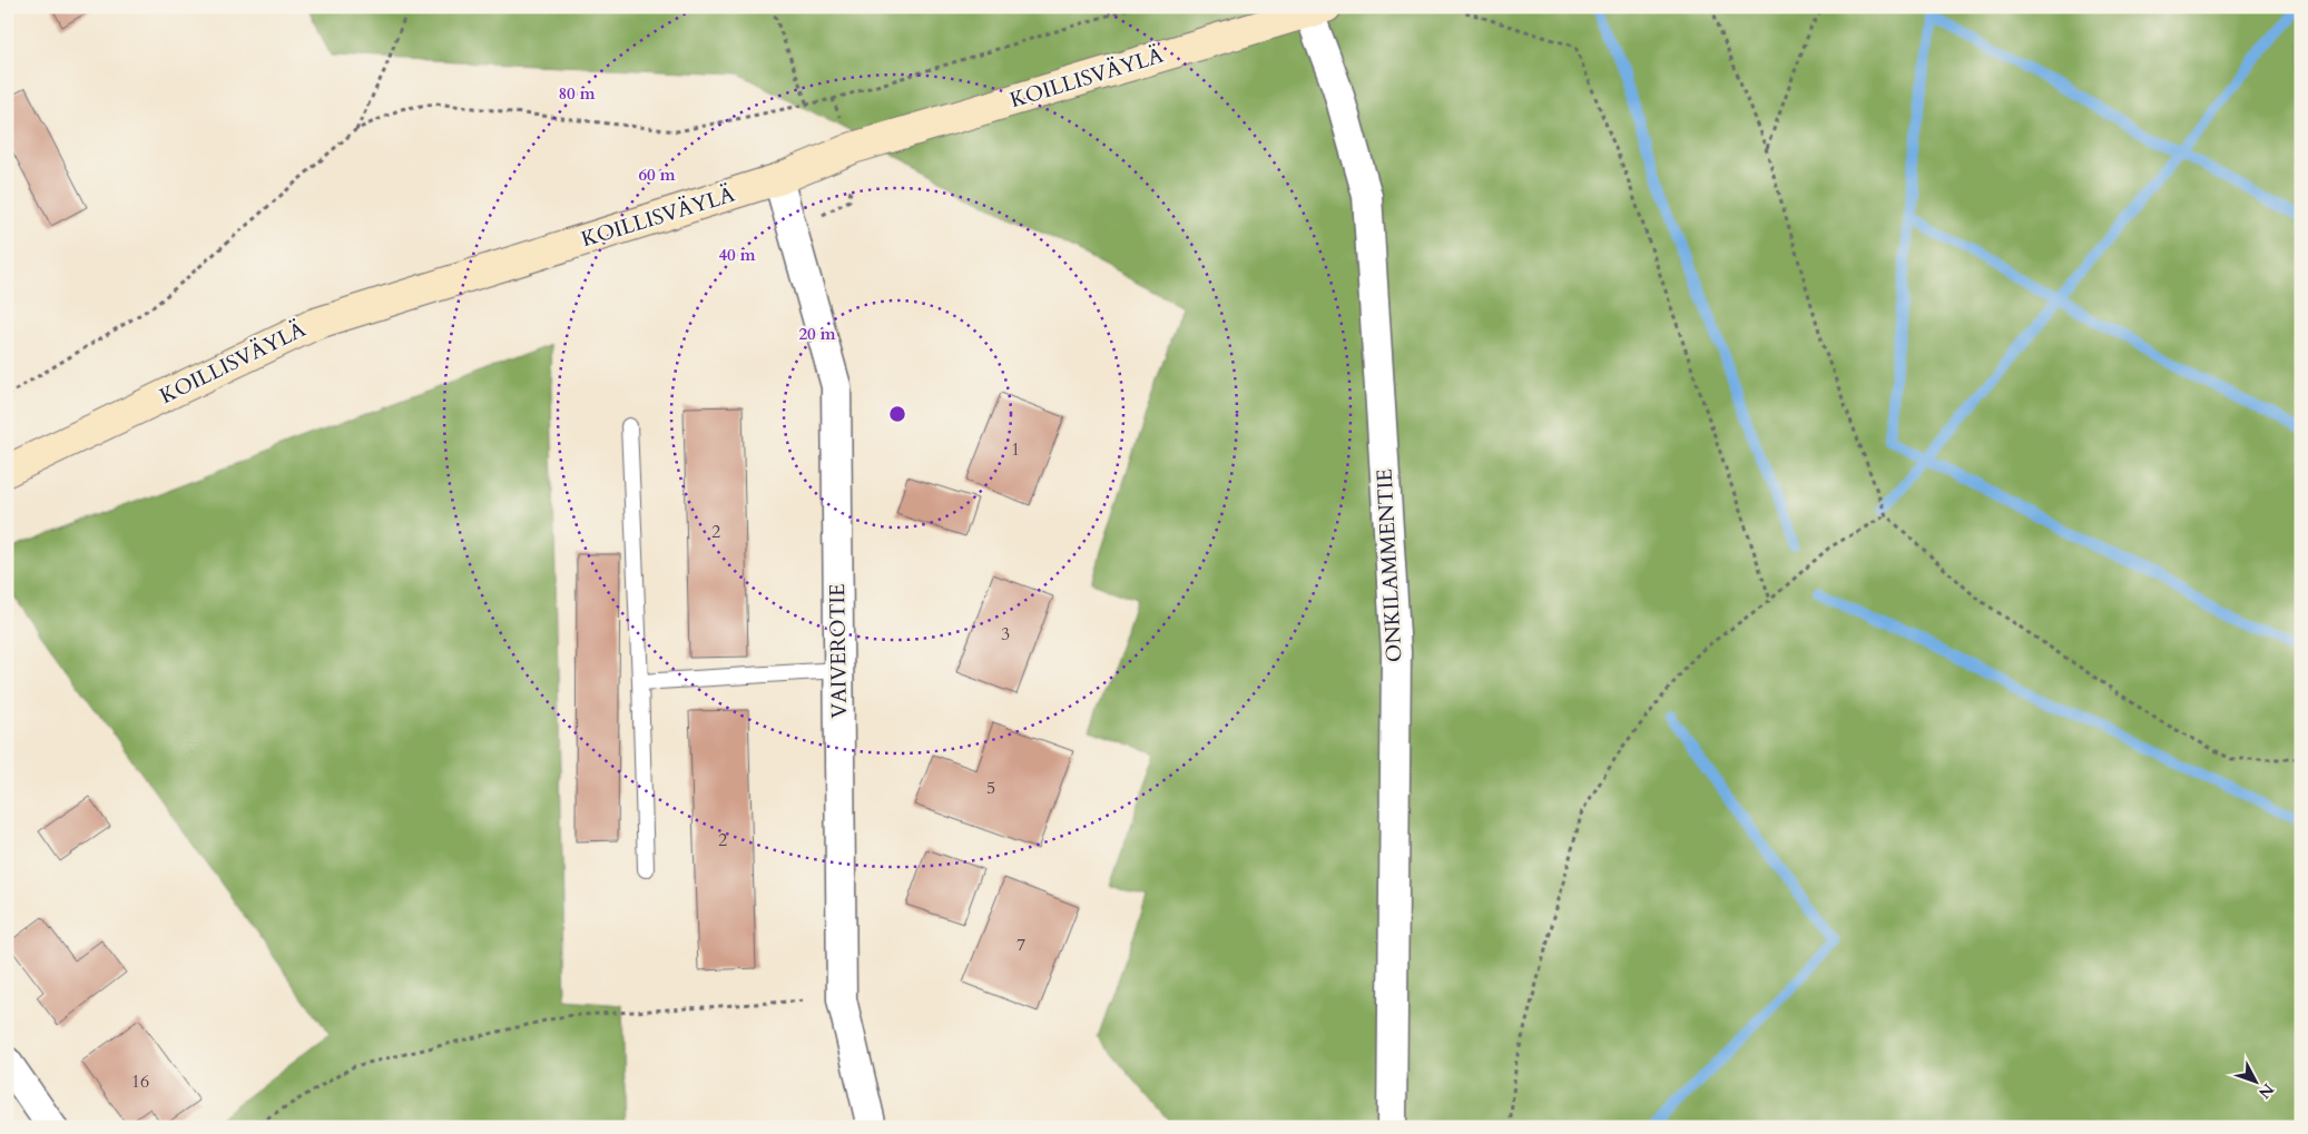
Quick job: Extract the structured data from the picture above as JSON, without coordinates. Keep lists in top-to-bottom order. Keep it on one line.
{"streets":{"street":["KOILLISVÄYLÄ","ONKILAMMENTIE","VAIVEROTIE"]},"crossings":[["KOILLISVÄYLÄ","ONKILAMMENTIE"],["KOILLISVÄYLÄ","VAIVEROTIE"]],"house_numbers":["1","2","3","5","2","7","16"],"north":"bottom right","rings":["80 m","60 m","40 m","20 m"]}
